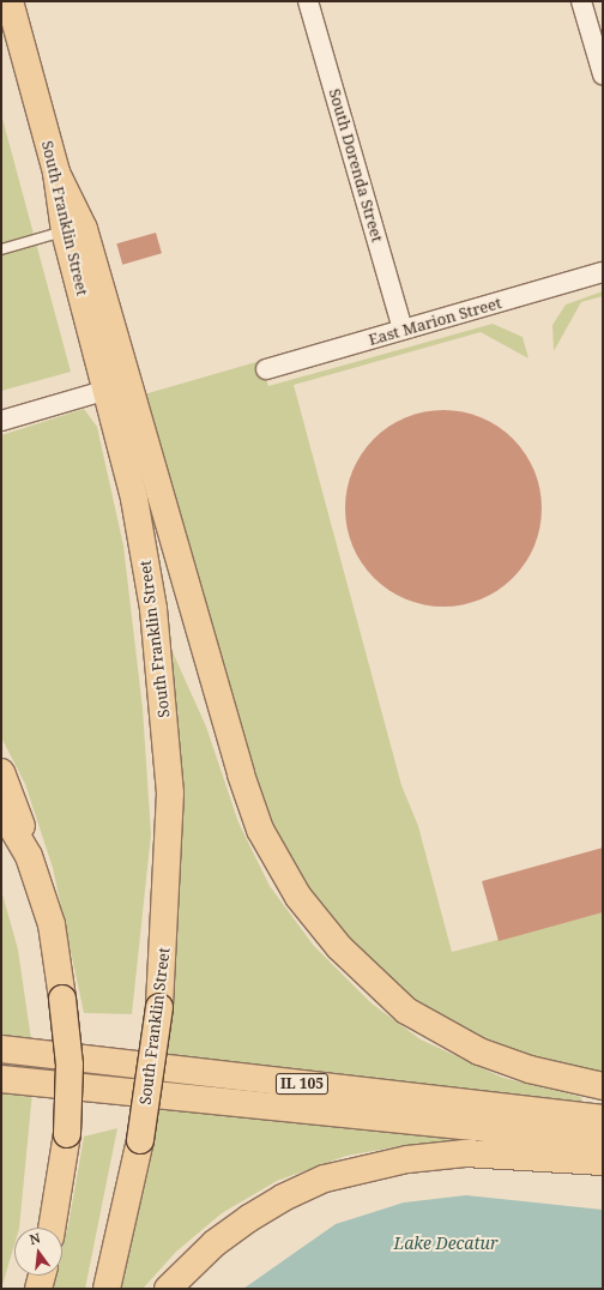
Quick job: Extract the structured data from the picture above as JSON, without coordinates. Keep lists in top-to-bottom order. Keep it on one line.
{"streets":{"main road":["South Franklin Street","IL 105"],"street":["South Dorenda Street","East Marion Street"]},"crossings":[["South Dorenda Street","East Marion Street"]],"water":["Lake Decatur"],"north":"top"}
